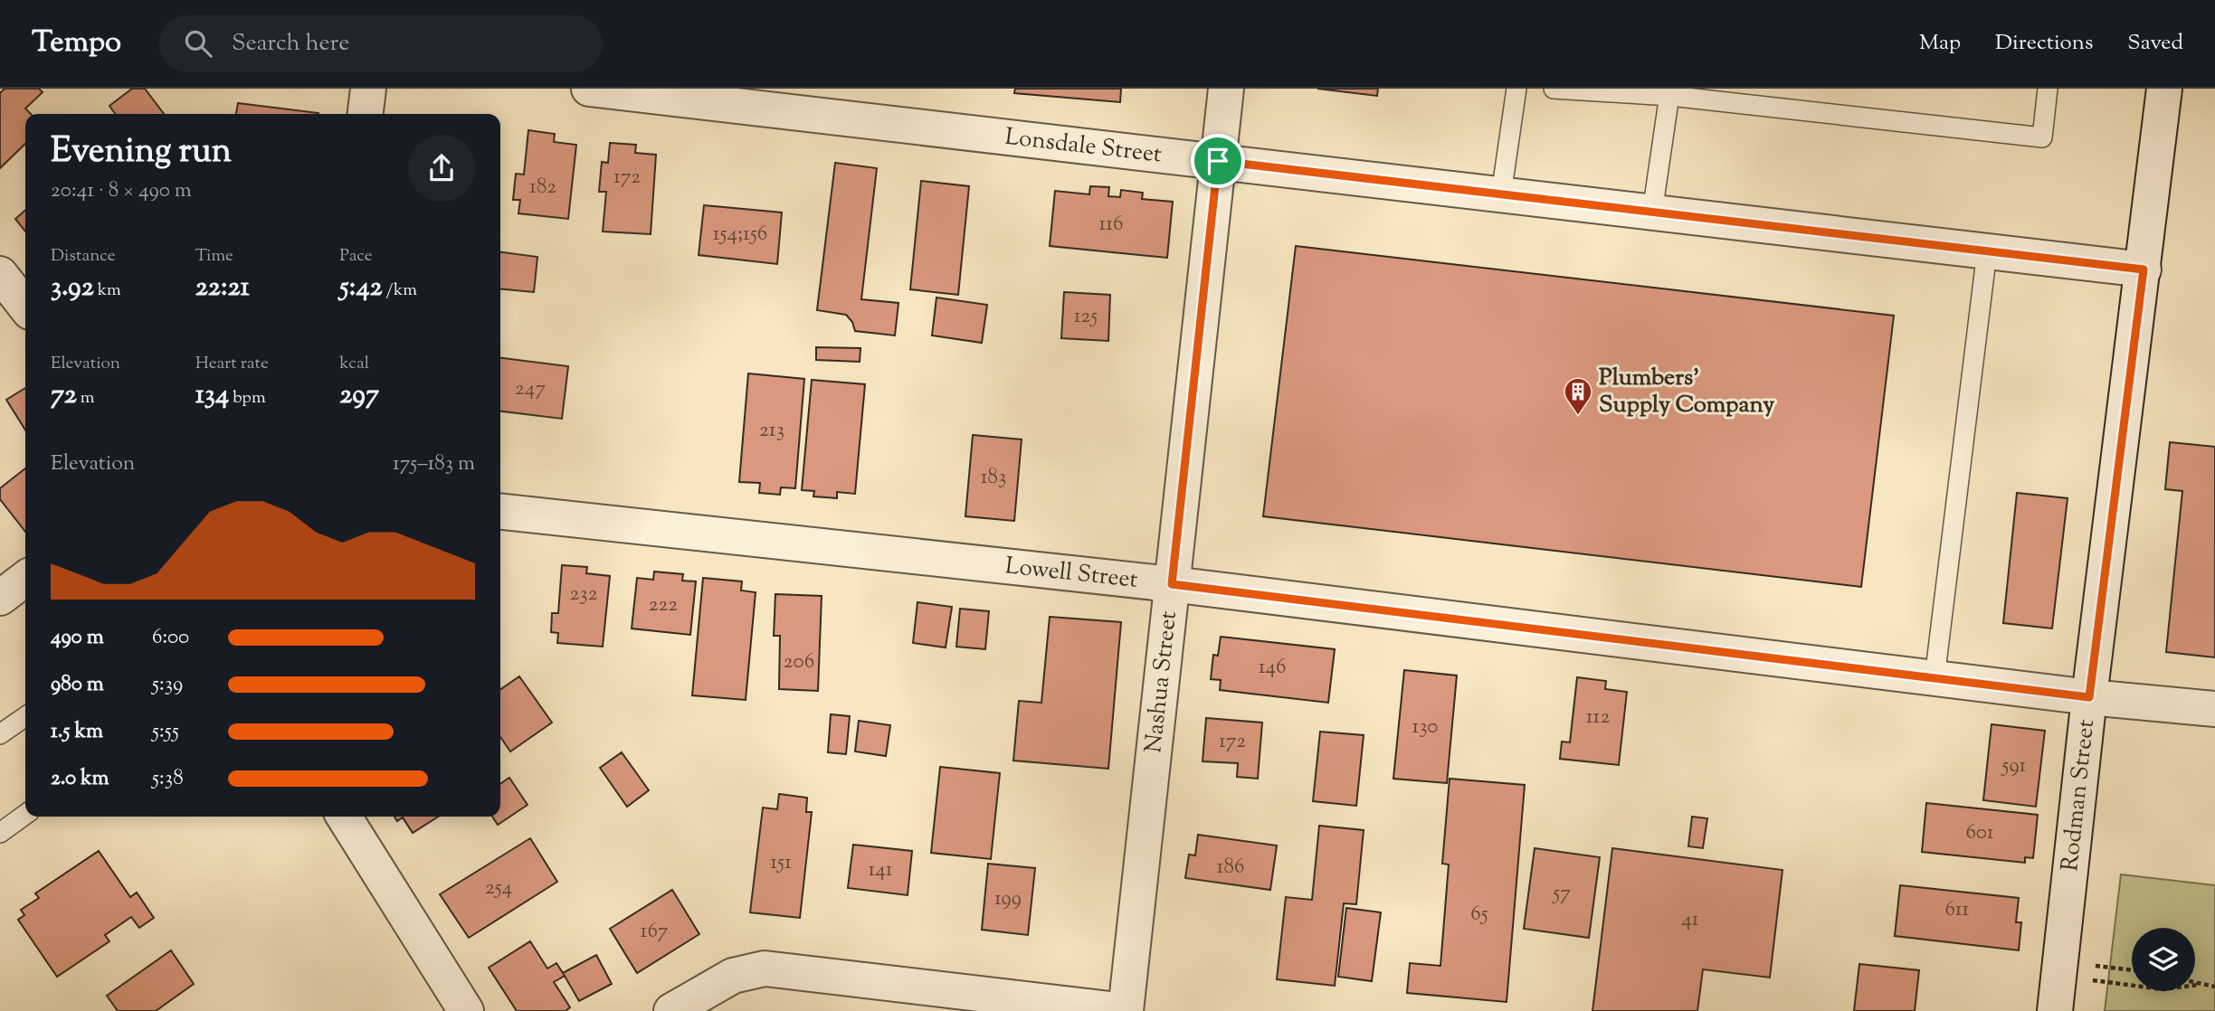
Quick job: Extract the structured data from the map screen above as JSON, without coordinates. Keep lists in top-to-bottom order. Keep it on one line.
{"streets":{"street":["Lonsdale Street","Lowell Street","Nashua Street","Rodman Street"]},"crossings":[["Lonsdale Street","Nashua Street"],["Lonsdale Street","Rodman Street"],["Lowell Street","Nashua Street"],["Lowell Street","Rodman Street"]],"places":{"building":["Plumbers' Supply Company"]},"house_numbers":["172","182","116","154;156","125","247","213","183","232","222","206","146","112","130","172","591","601","151","186","141","254","57","199","611","65","41","167"],"page":{"header":"Tempo","search":"Search here","nav":["Map","Directions","Saved"],"heading":["Evening run","20:41 · 8 × 490 m"],"stats":[["Distance","3.92 km"],["Time","22:21"],["Pace","5:42 /km"],["Elevation","72 m"],["Heart rate","134 bpm"],["kcal","297"]],"chart":["Elevation","175–183 m"],"list":[{"name":"490 m","note":"6:00"},{"name":"980 m","note":"5:39"},{"name":"1.5 km","note":"5:55"},{"name":"2.0 km","note":"5:38"}]}}
